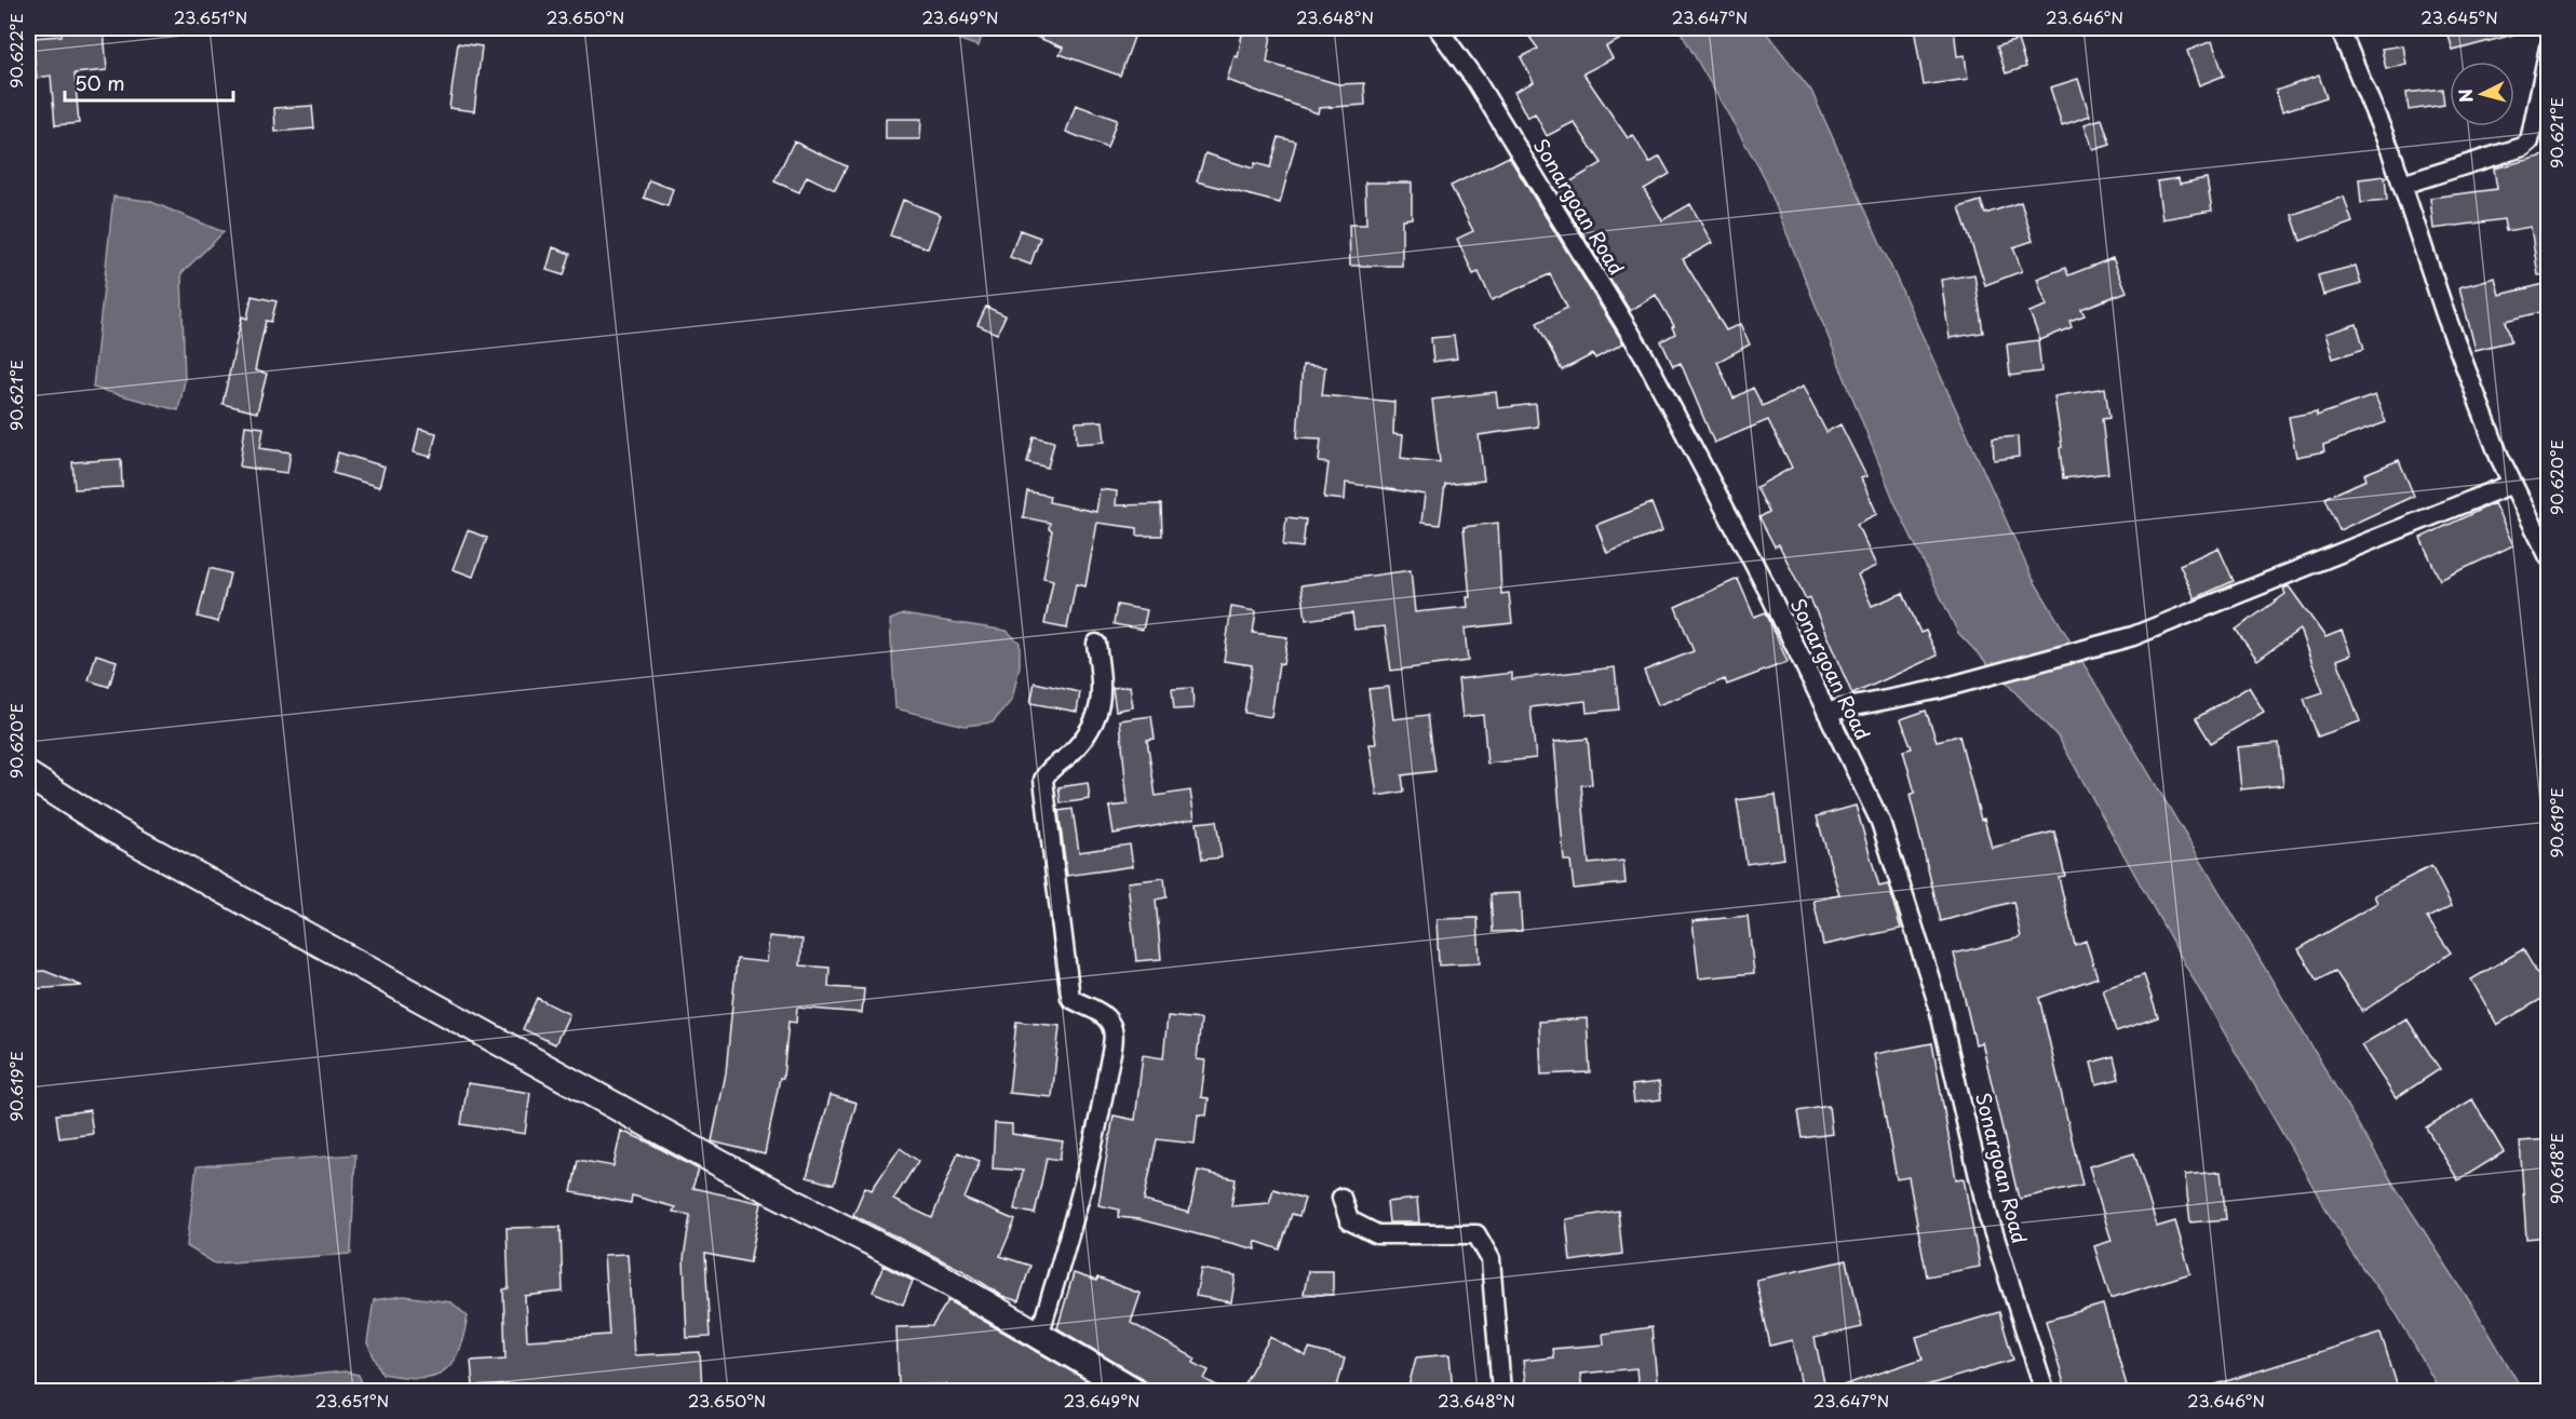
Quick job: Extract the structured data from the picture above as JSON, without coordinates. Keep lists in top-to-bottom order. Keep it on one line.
{"streets":{"street":["Sonargoan Road"]},"scale_bar":"50 m","north":"left","coordinates":["23.651°N","23.650°N","23.649°N","23.648°N","23.647°N","23.646°N","23.645°N","90.622°E","90.621°E","90.620°E","90.619°E","90.618°E"]}
